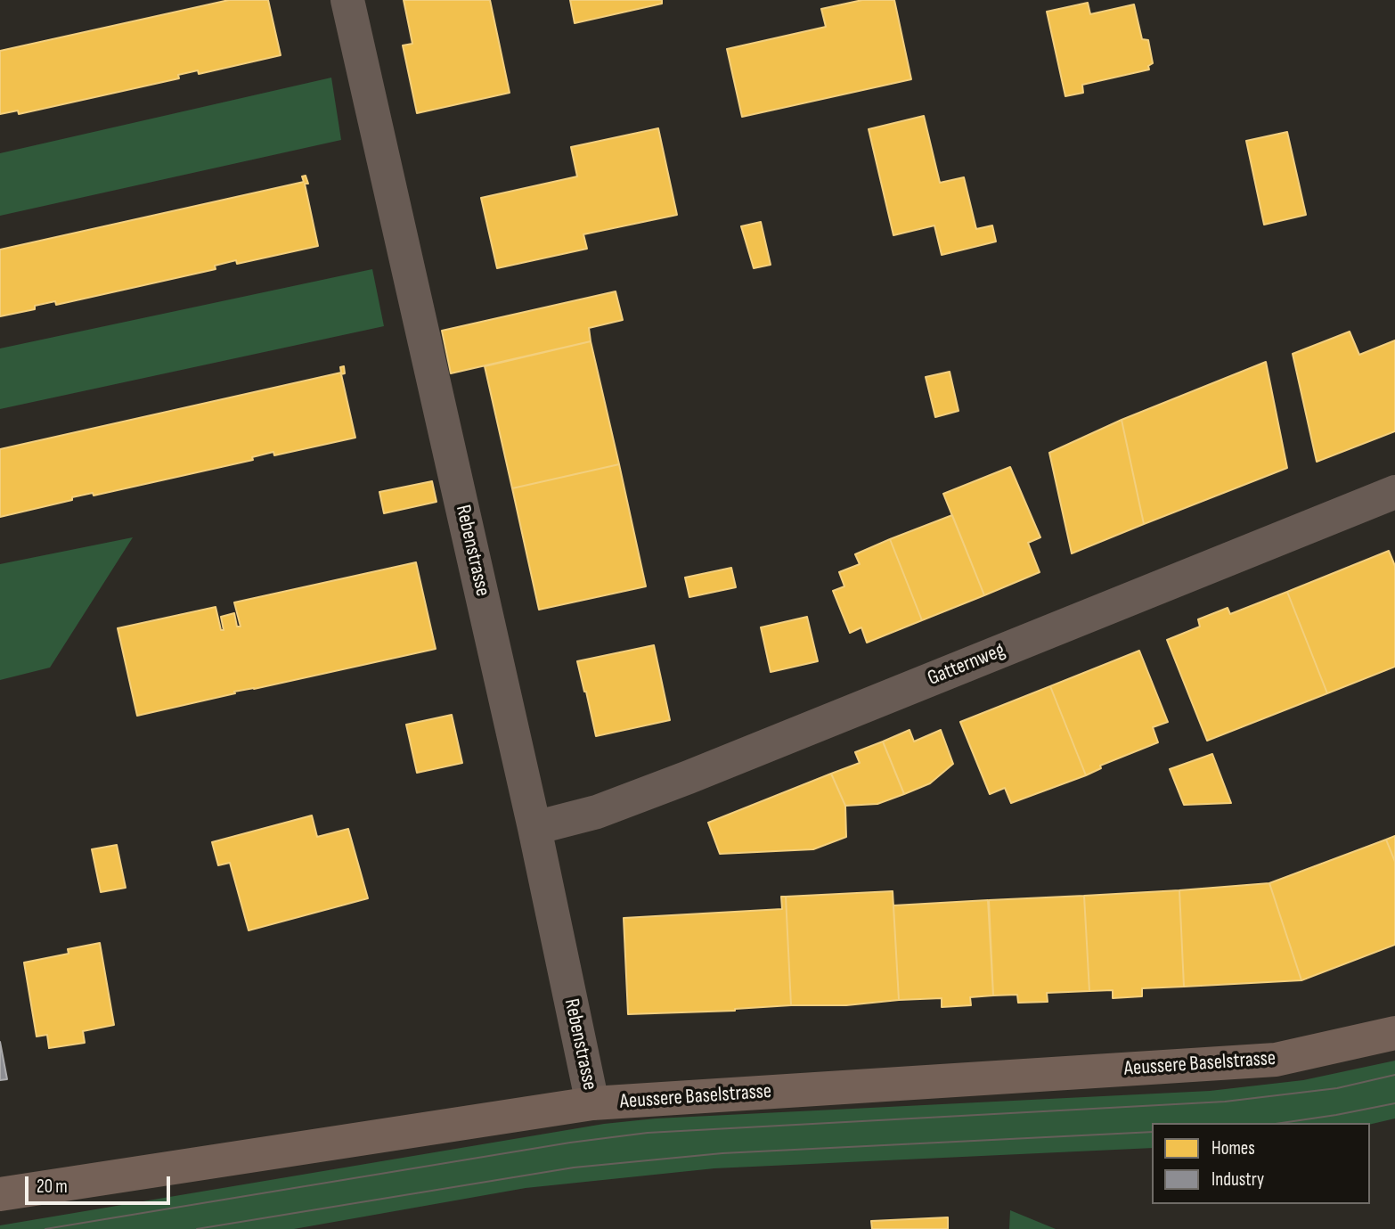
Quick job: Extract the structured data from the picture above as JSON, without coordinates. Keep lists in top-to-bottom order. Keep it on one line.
{"streets":{"main road":["Aeussere Baselstrasse"],"street":["Rebenstrasse","Gatternweg"]},"crossings":[["Rebenstrasse","Gatternweg"],["Rebenstrasse","Aeussere Baselstrasse"]],"legend":["Homes","Industry"],"scale_bar":"20 m"}
